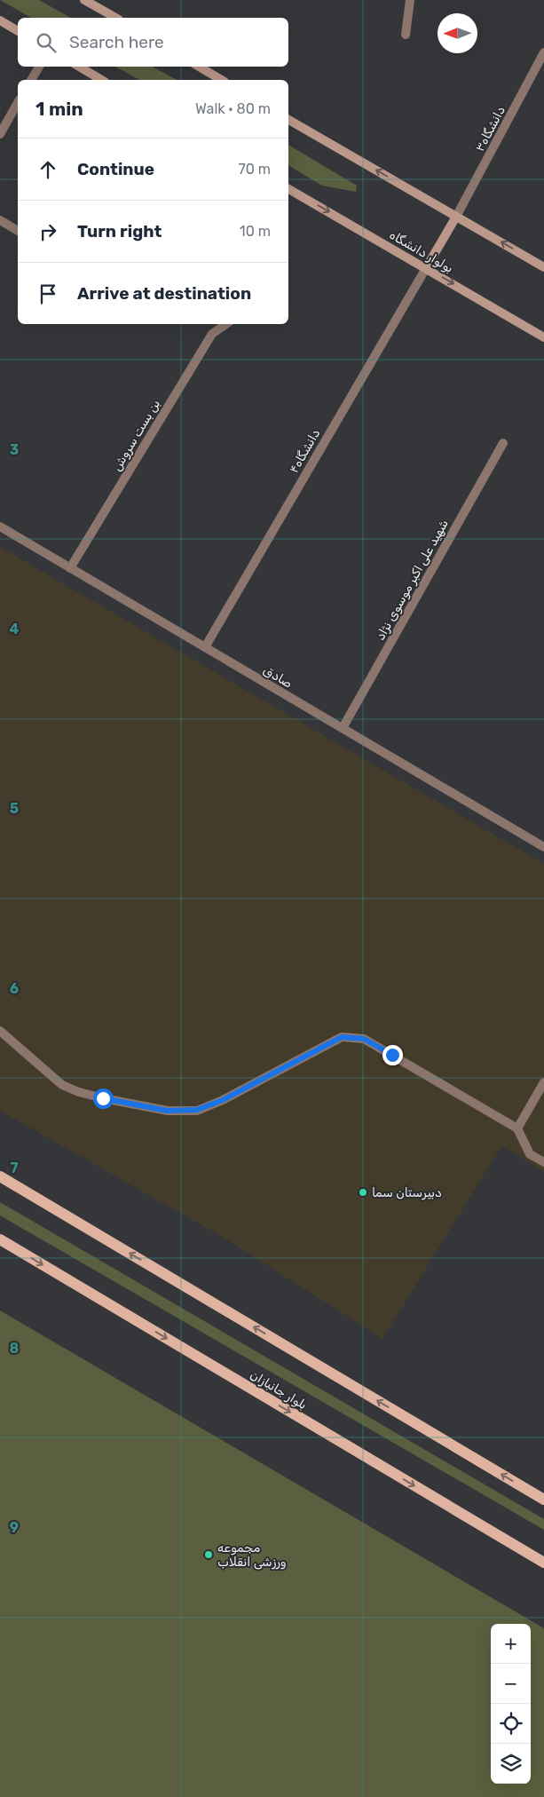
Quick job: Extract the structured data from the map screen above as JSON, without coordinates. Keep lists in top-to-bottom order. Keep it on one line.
{"streets":{"main road":["بولوار دانشگاه","بلوار جانبازان"],"street":["دانشگاه۳","بن بست سروش","دانشگاه۴","شهید علی اکبر موسوی نژاد","صادق"]},"crossings":[["بولوار دانشگاه","دانشگاه۴"],["بن بست سروش","صادق"],["دانشگاه۴","صادق"],["شهید علی اکبر موسوی نژاد","صادق"]],"places":["دبیرستان سما","مجموعه ورزشی انقلاب"],"north":"left","page":{"search":"Search here","heading":["1 min","Walk · 80 m"],"list":[["Continue","70 m"],["Turn right","10 m"],"Arrive at destination"],"map_buttons":["+","−"]},"grid":{"rows":["3","4","5","6","7","8","9"]}}
